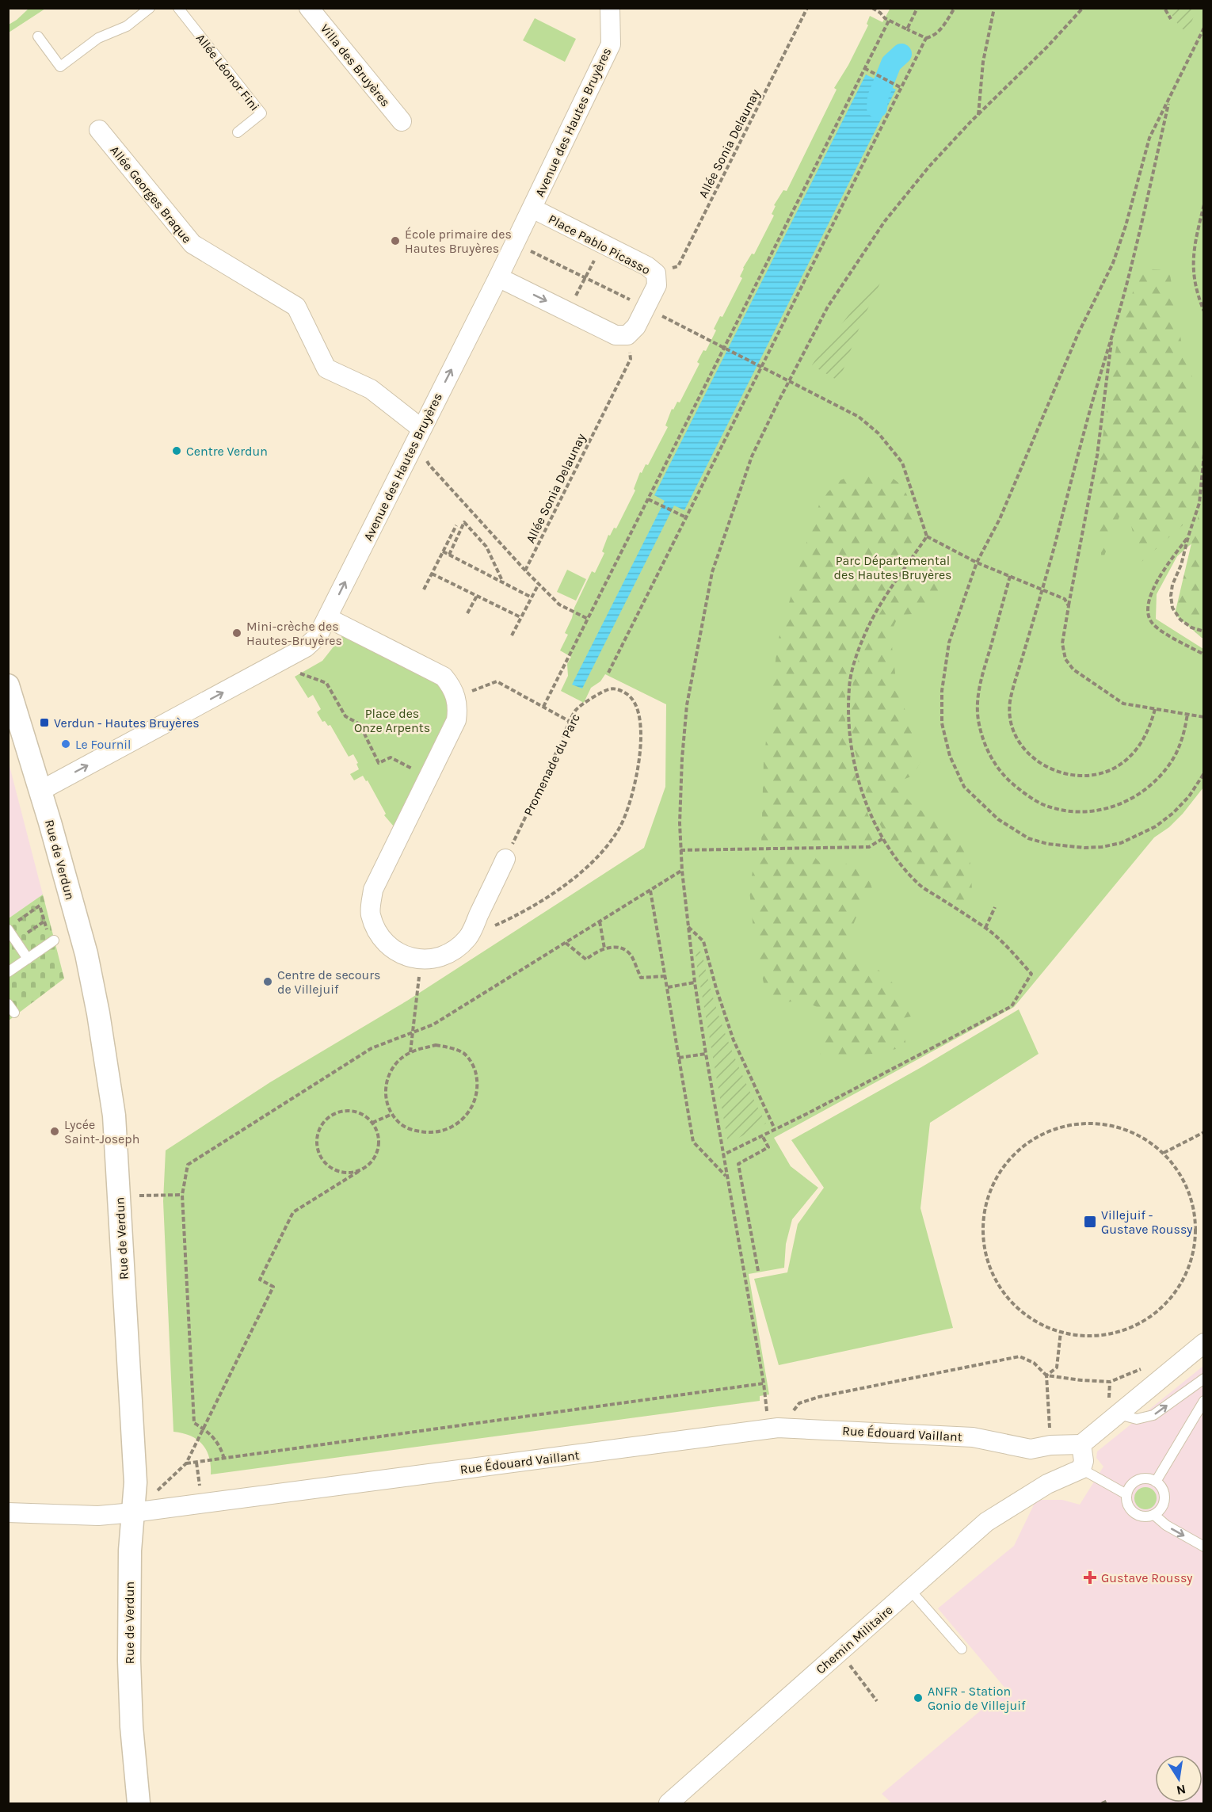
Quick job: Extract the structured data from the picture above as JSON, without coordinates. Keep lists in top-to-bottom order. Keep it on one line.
{"streets":{"street":["Villa des Bruyères","Avenue des Hautes Bruyères","Allée Georges Braque","Place Pablo Picasso","Rue de Verdun","Rue Édouard Vaillant","Chemin Militaire"],"lane":["Allée Léonor Fini"],"path":["Allée Sonia Delaunay","Promenade du Parc"]},"crossings":[["Avenue des Hautes Bruyères","Allée Georges Braque"],["Avenue des Hautes Bruyères","Place Pablo Picasso"],["Avenue des Hautes Bruyères","Rue de Verdun"],["Allée Sonia Delaunay","Place Pablo Picasso"],["Rue de Verdun","Rue Édouard Vaillant"]],"one_way":["Avenue des Hautes Bruyères"],"parks":["Parc Départemental des Hautes Bruyères","Place des Onze Arpents"],"places":{"other":["École primaire des Hautes Bruyères","Centre Verdun","Mini-crèche des Hautes-Bruyères","Le Fournil","Centre de secours de Villejuif","Lycée Saint-Joseph","ANFR - Station Gonio de Villejuif"],"transit":["Verdun - Hautes Bruyères","Villejuif - Gustave Roussy"],"health":["Gustave Roussy"]},"north":"bottom"}
